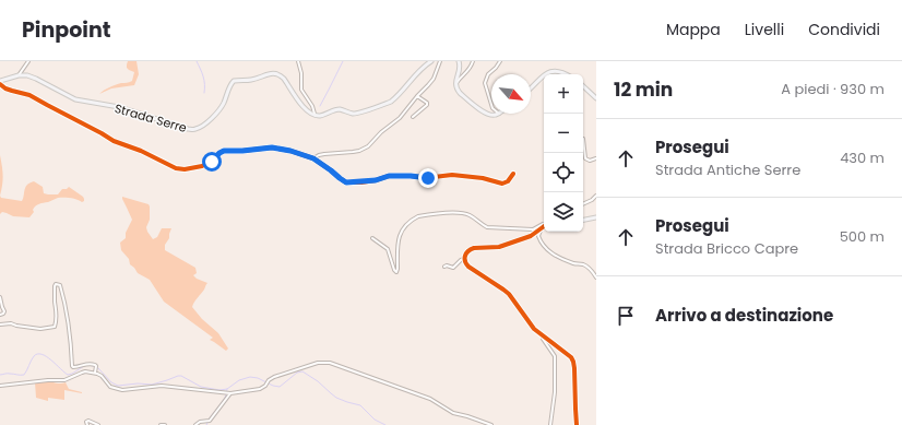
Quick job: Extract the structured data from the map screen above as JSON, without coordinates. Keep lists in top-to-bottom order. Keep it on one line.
{"streets":{"main road":["Strada Serre"]},"north":"bottom right","page":{"header":"Pinpoint","nav":["Mappa","Livelli","Condividi"],"heading":["12 min","A piedi · 930 m"],"map_buttons":["+","−"],"list":[["Prosegui","Strada Antiche Serre","430 m"],["Prosegui","Strada Bricco Capre","500 m"],"Arrivo a destinazione"]}}
